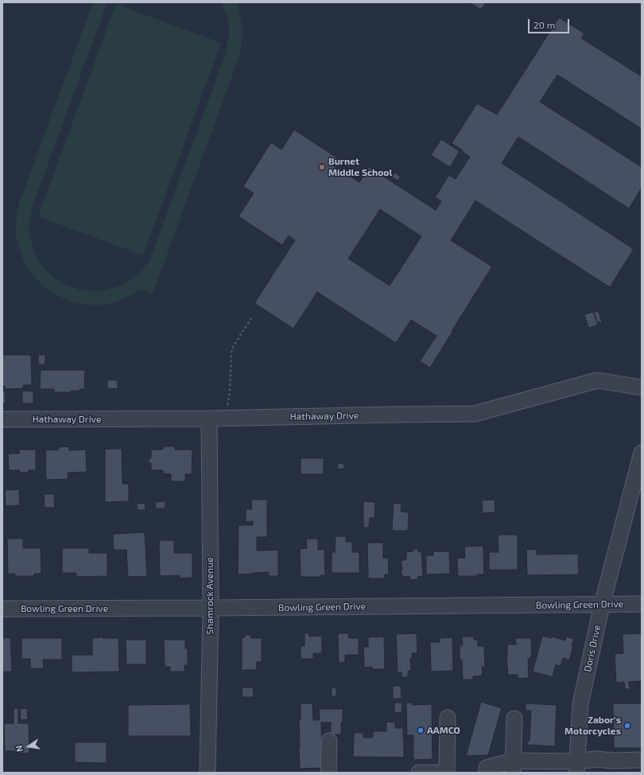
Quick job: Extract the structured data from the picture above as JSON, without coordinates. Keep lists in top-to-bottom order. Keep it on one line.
{"streets":{"street":["Hathaway Drive","Shamrock Avenue","Bowling Green Drive","Doris Drive"]},"crossings":[["Hathaway Drive","Shamrock Avenue"],["Shamrock Avenue","Bowling Green Drive"],["Bowling Green Drive","Doris Drive"]],"places":["Burnet Middle School","Zabor's Motorcycles","AAMCO"],"scale_bar":"20 m","north":"left"}
